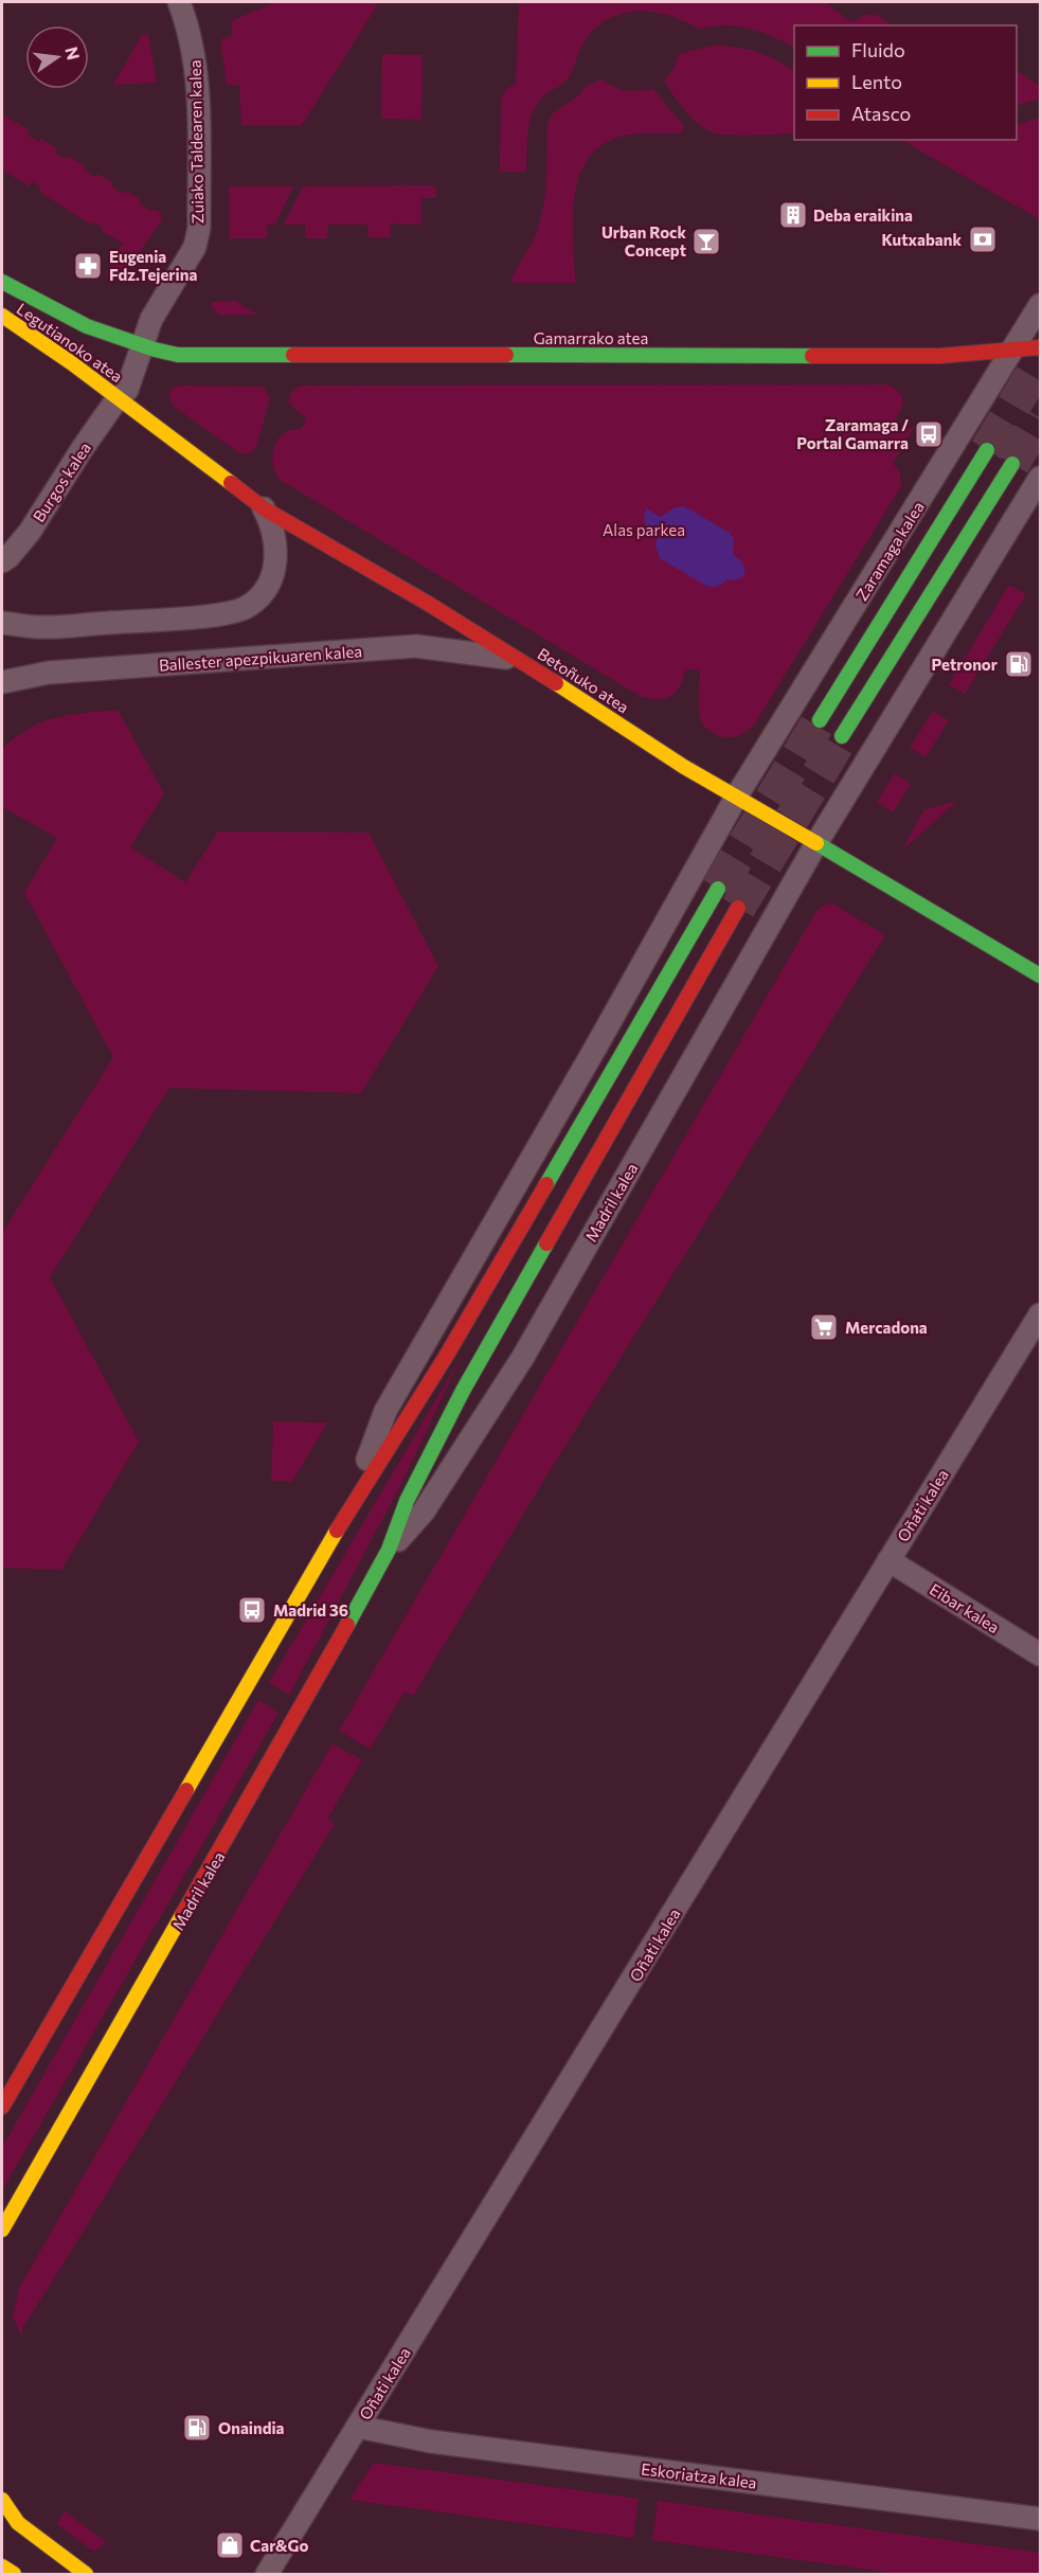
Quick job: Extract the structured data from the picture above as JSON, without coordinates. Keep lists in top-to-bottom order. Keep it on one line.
{"streets":{"main road":["Gamarrako atea","Legutianoko atea","Zaramaga kalea","Betoñuko atea","Madril kalea"],"street":["Zuiako Taldearen kalea","Burgos kalea","Ballester apezpikuaren kalea","Oñati kalea","Eibar kalea","Eskoriatza kalea"]},"crossings":[["Zuiako Taldearen kalea","Gamarrako atea"],["Zuiako Taldearen kalea","Legutianoko atea"],["Zuiako Taldearen kalea","Burgos kalea"],["Zuiako Taldearen kalea","Betoñuko atea"],["Gamarrako atea","Legutianoko atea"],["Gamarrako atea","Zaramaga kalea"],["Legutianoko atea","Burgos kalea"],["Legutianoko atea","Betoñuko atea"],["Burgos kalea","Betoñuko atea"],["Zaramaga kalea","Betoñuko atea"],["Ballester apezpikuaren kalea","Betoñuko atea"],["Betoñuko atea","Madril kalea"],["Oñati kalea","Eibar kalea"],["Oñati kalea","Eskoriatza kalea"]],"parks":["Alas parkea"],"places":{"building":["Deba eraikina"],"bank":["Kutxabank"],"bar":["Urban Rock Concept"],"pharmacy":["Eugenia Fdz.Tejerina"],"bus stop":["Zaramaga / Portal Gamarra","Madrid 36"],"fuel station":["Petronor","Onaindia"],"supermarket":["Mercadona"],"shop":["Car&Go"]},"legend":["Fluido","Lento","Atasco"],"north":"right"}
